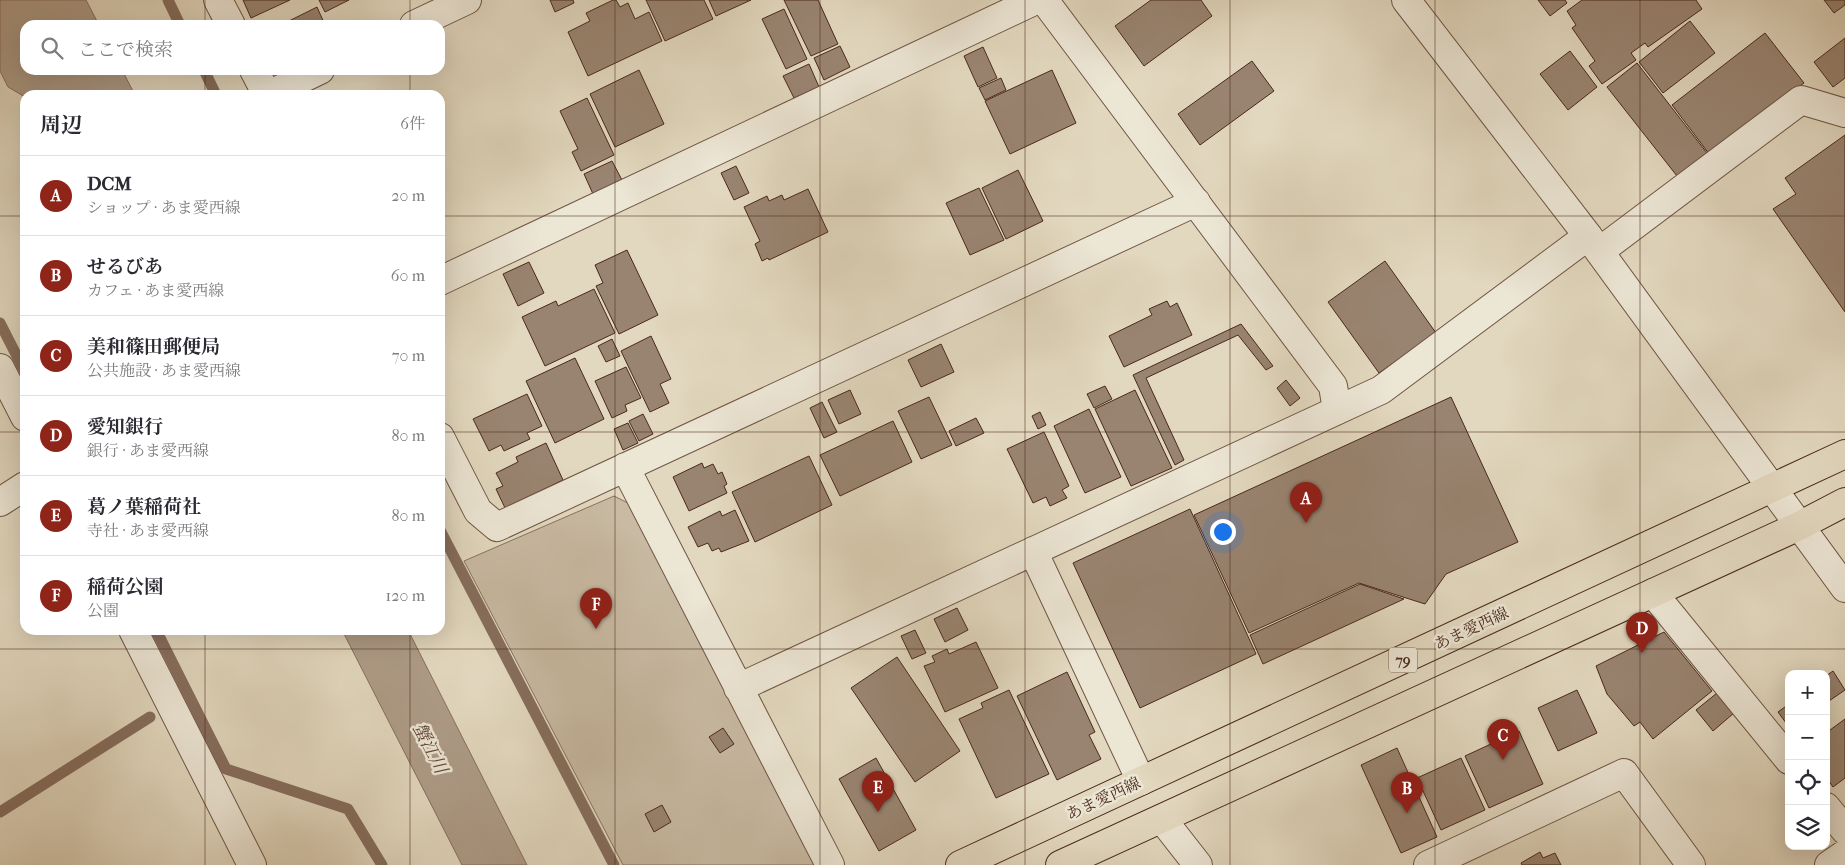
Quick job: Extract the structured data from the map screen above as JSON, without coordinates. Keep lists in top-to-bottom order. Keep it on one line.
{"streets":{"main road":["あま愛西線","79"]},"water":["蟹江川"],"page":{"search":"ここで検索","heading":["周辺","6件"],"list":[{"mark":"A","name":"DCM","note":"ショップ · あま愛西線","value":"20 m"},{"mark":"B","name":"せるびあ","note":"カフェ · あま愛西線","value":"60 m"},{"mark":"C","name":"美和篠田郵便局","note":"公共施設 · あま愛西線","value":"70 m"},{"mark":"D","name":"愛知銀行","note":"銀行 · あま愛西線","value":"80 m"},{"mark":"E","name":"葛ノ葉稲荷社","note":"寺社 · あま愛西線","value":"80 m"},{"mark":"F","name":"稲荷公園","note":"公園","value":"120 m"}],"pins":["A","F","D","C","E","B"],"map_buttons":["+","−"]}}
